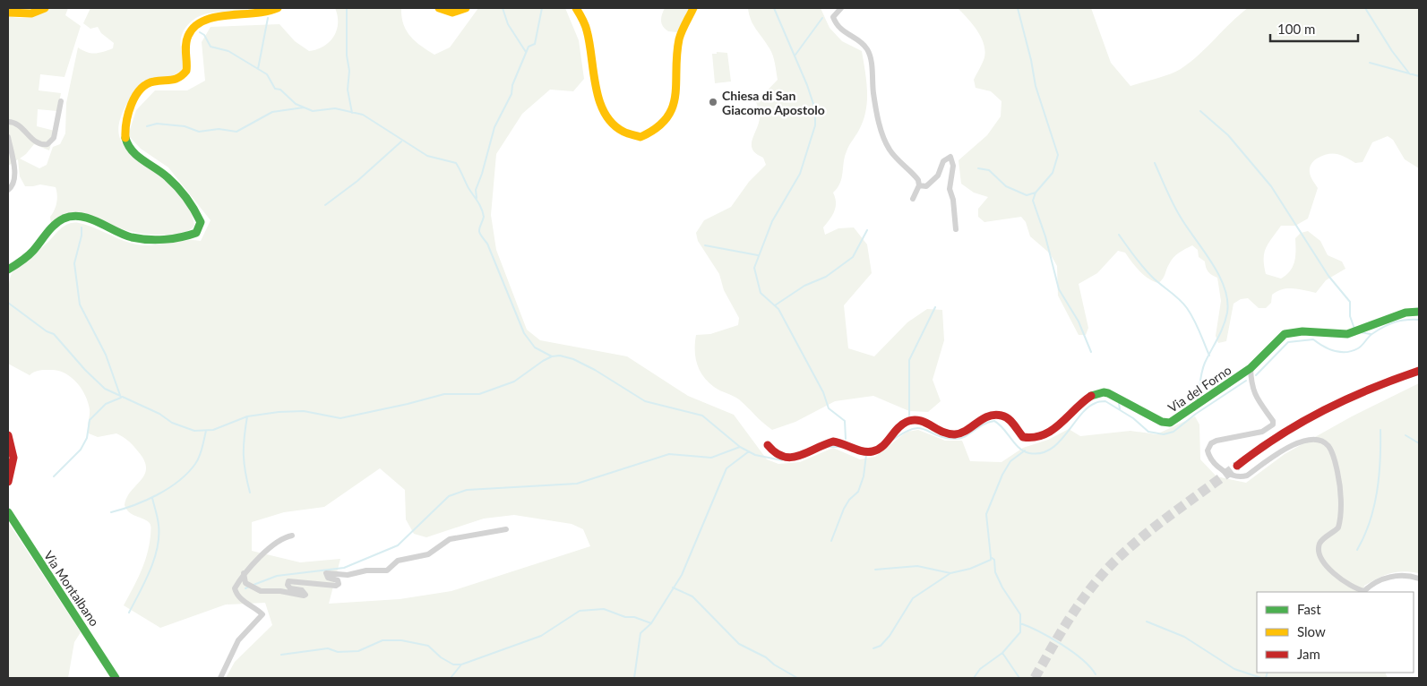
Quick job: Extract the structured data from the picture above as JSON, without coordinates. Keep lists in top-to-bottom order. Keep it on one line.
{"streets":{"main road":["Via del Forno","Via Montalbano"]},"places":["Chiesa di San Giacomo Apostolo"],"legend":["Fast","Slow","Jam"],"scale_bar":"100 m"}
